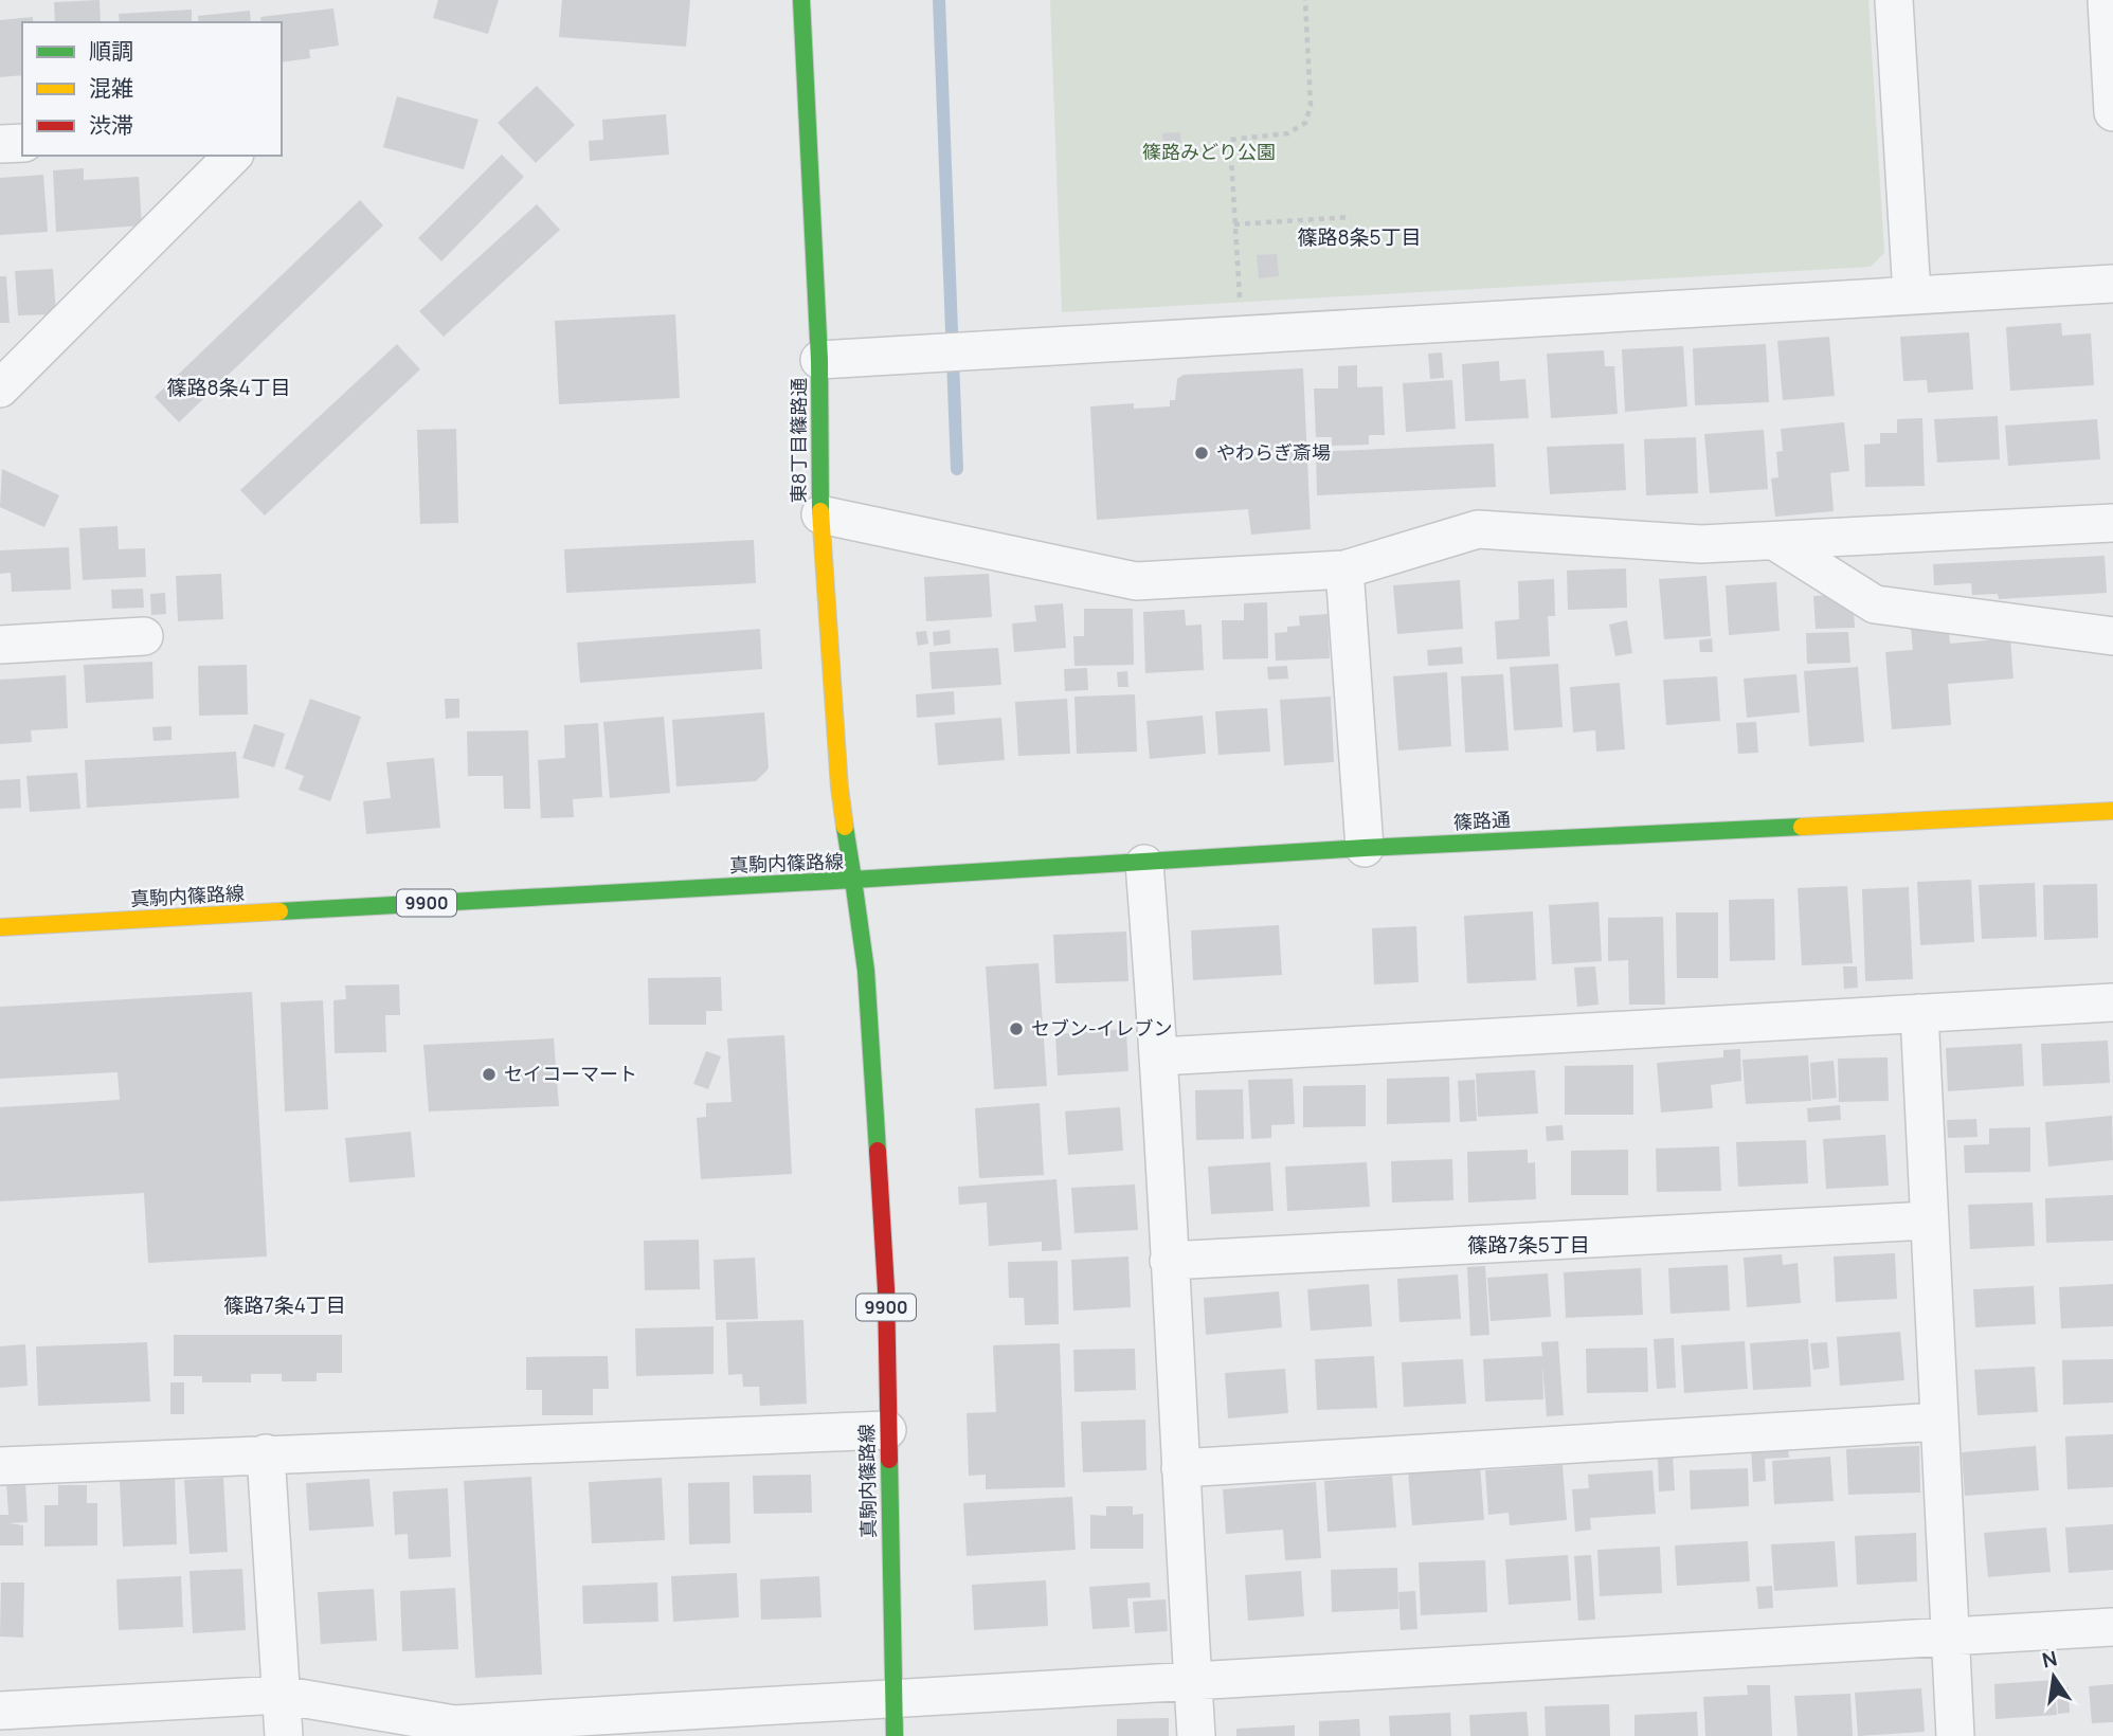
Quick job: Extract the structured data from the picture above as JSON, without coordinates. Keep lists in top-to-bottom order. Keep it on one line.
{"streets":{"main road":["東8丁目篠路通","篠路通","真駒内篠路線","9900"]},"crossings":[["東8丁目篠路通","篠路通"],["東8丁目篠路通","真駒内篠路線"],["篠路通","真駒内篠路線"]],"districts":["篠路8条5丁目","篠路8条4丁目","篠路7条5丁目","篠路7条4丁目"],"parks":["篠路みどり公園"],"places":["やわらぎ斎場","セブン-イレブン","セイコーマート"],"legend":["順調","混雑","渋滞"],"north":"top"}
